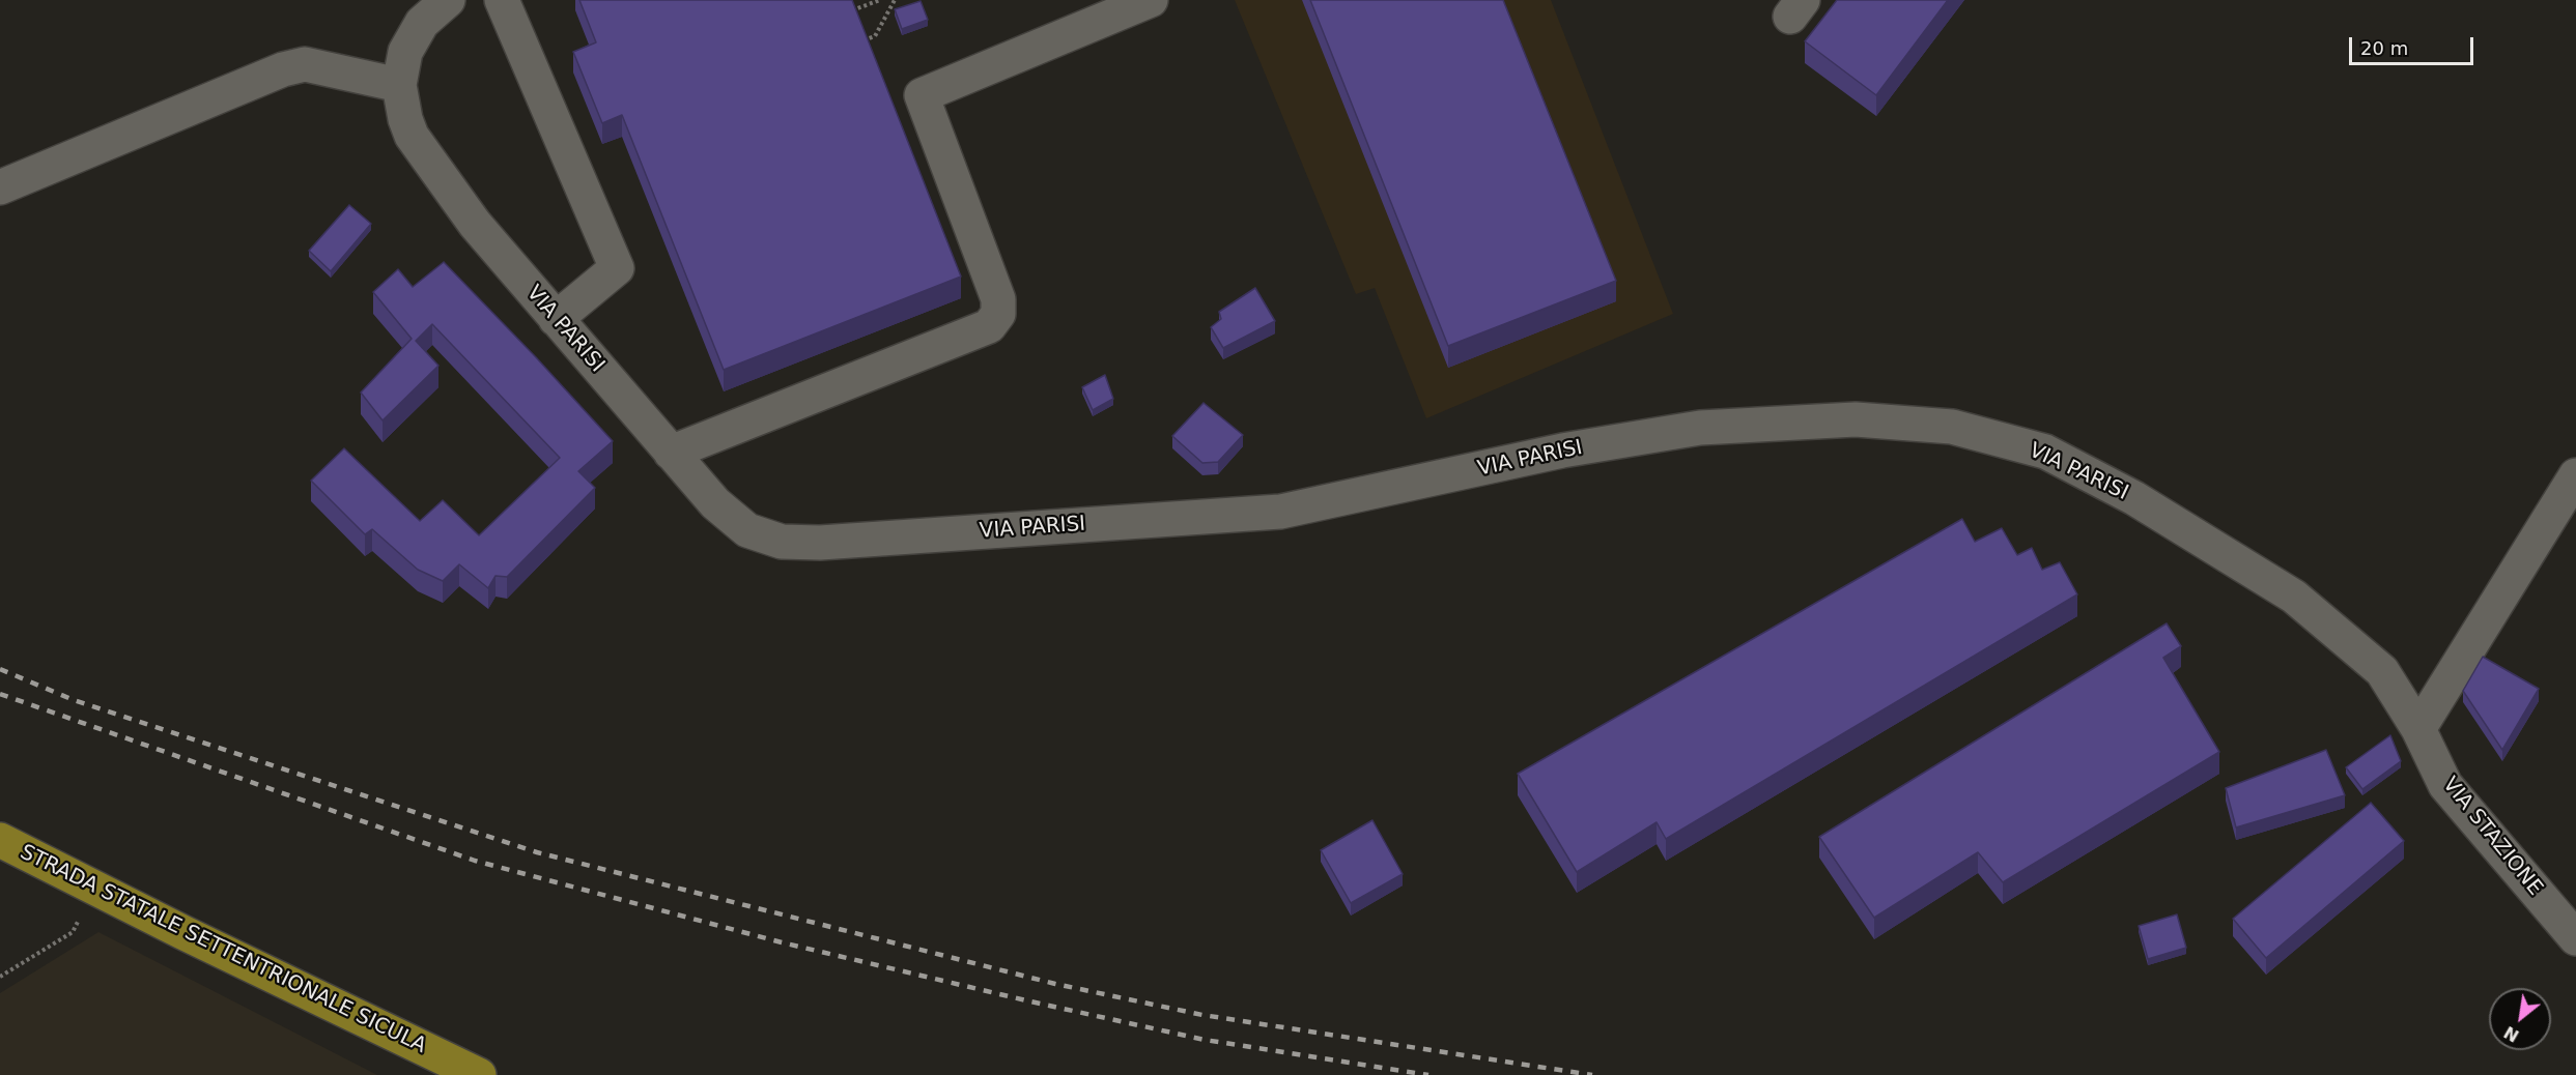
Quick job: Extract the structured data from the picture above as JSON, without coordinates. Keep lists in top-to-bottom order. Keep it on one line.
{"streets":{"main road":["STRADA STATALE SETTENTRIONALE SICULA"],"street":["VIA PARISI","VIA STAZIONE"]},"crossings":[["VIA PARISI","VIA STAZIONE"]],"scale_bar":"20 m","north":"bottom left"}
